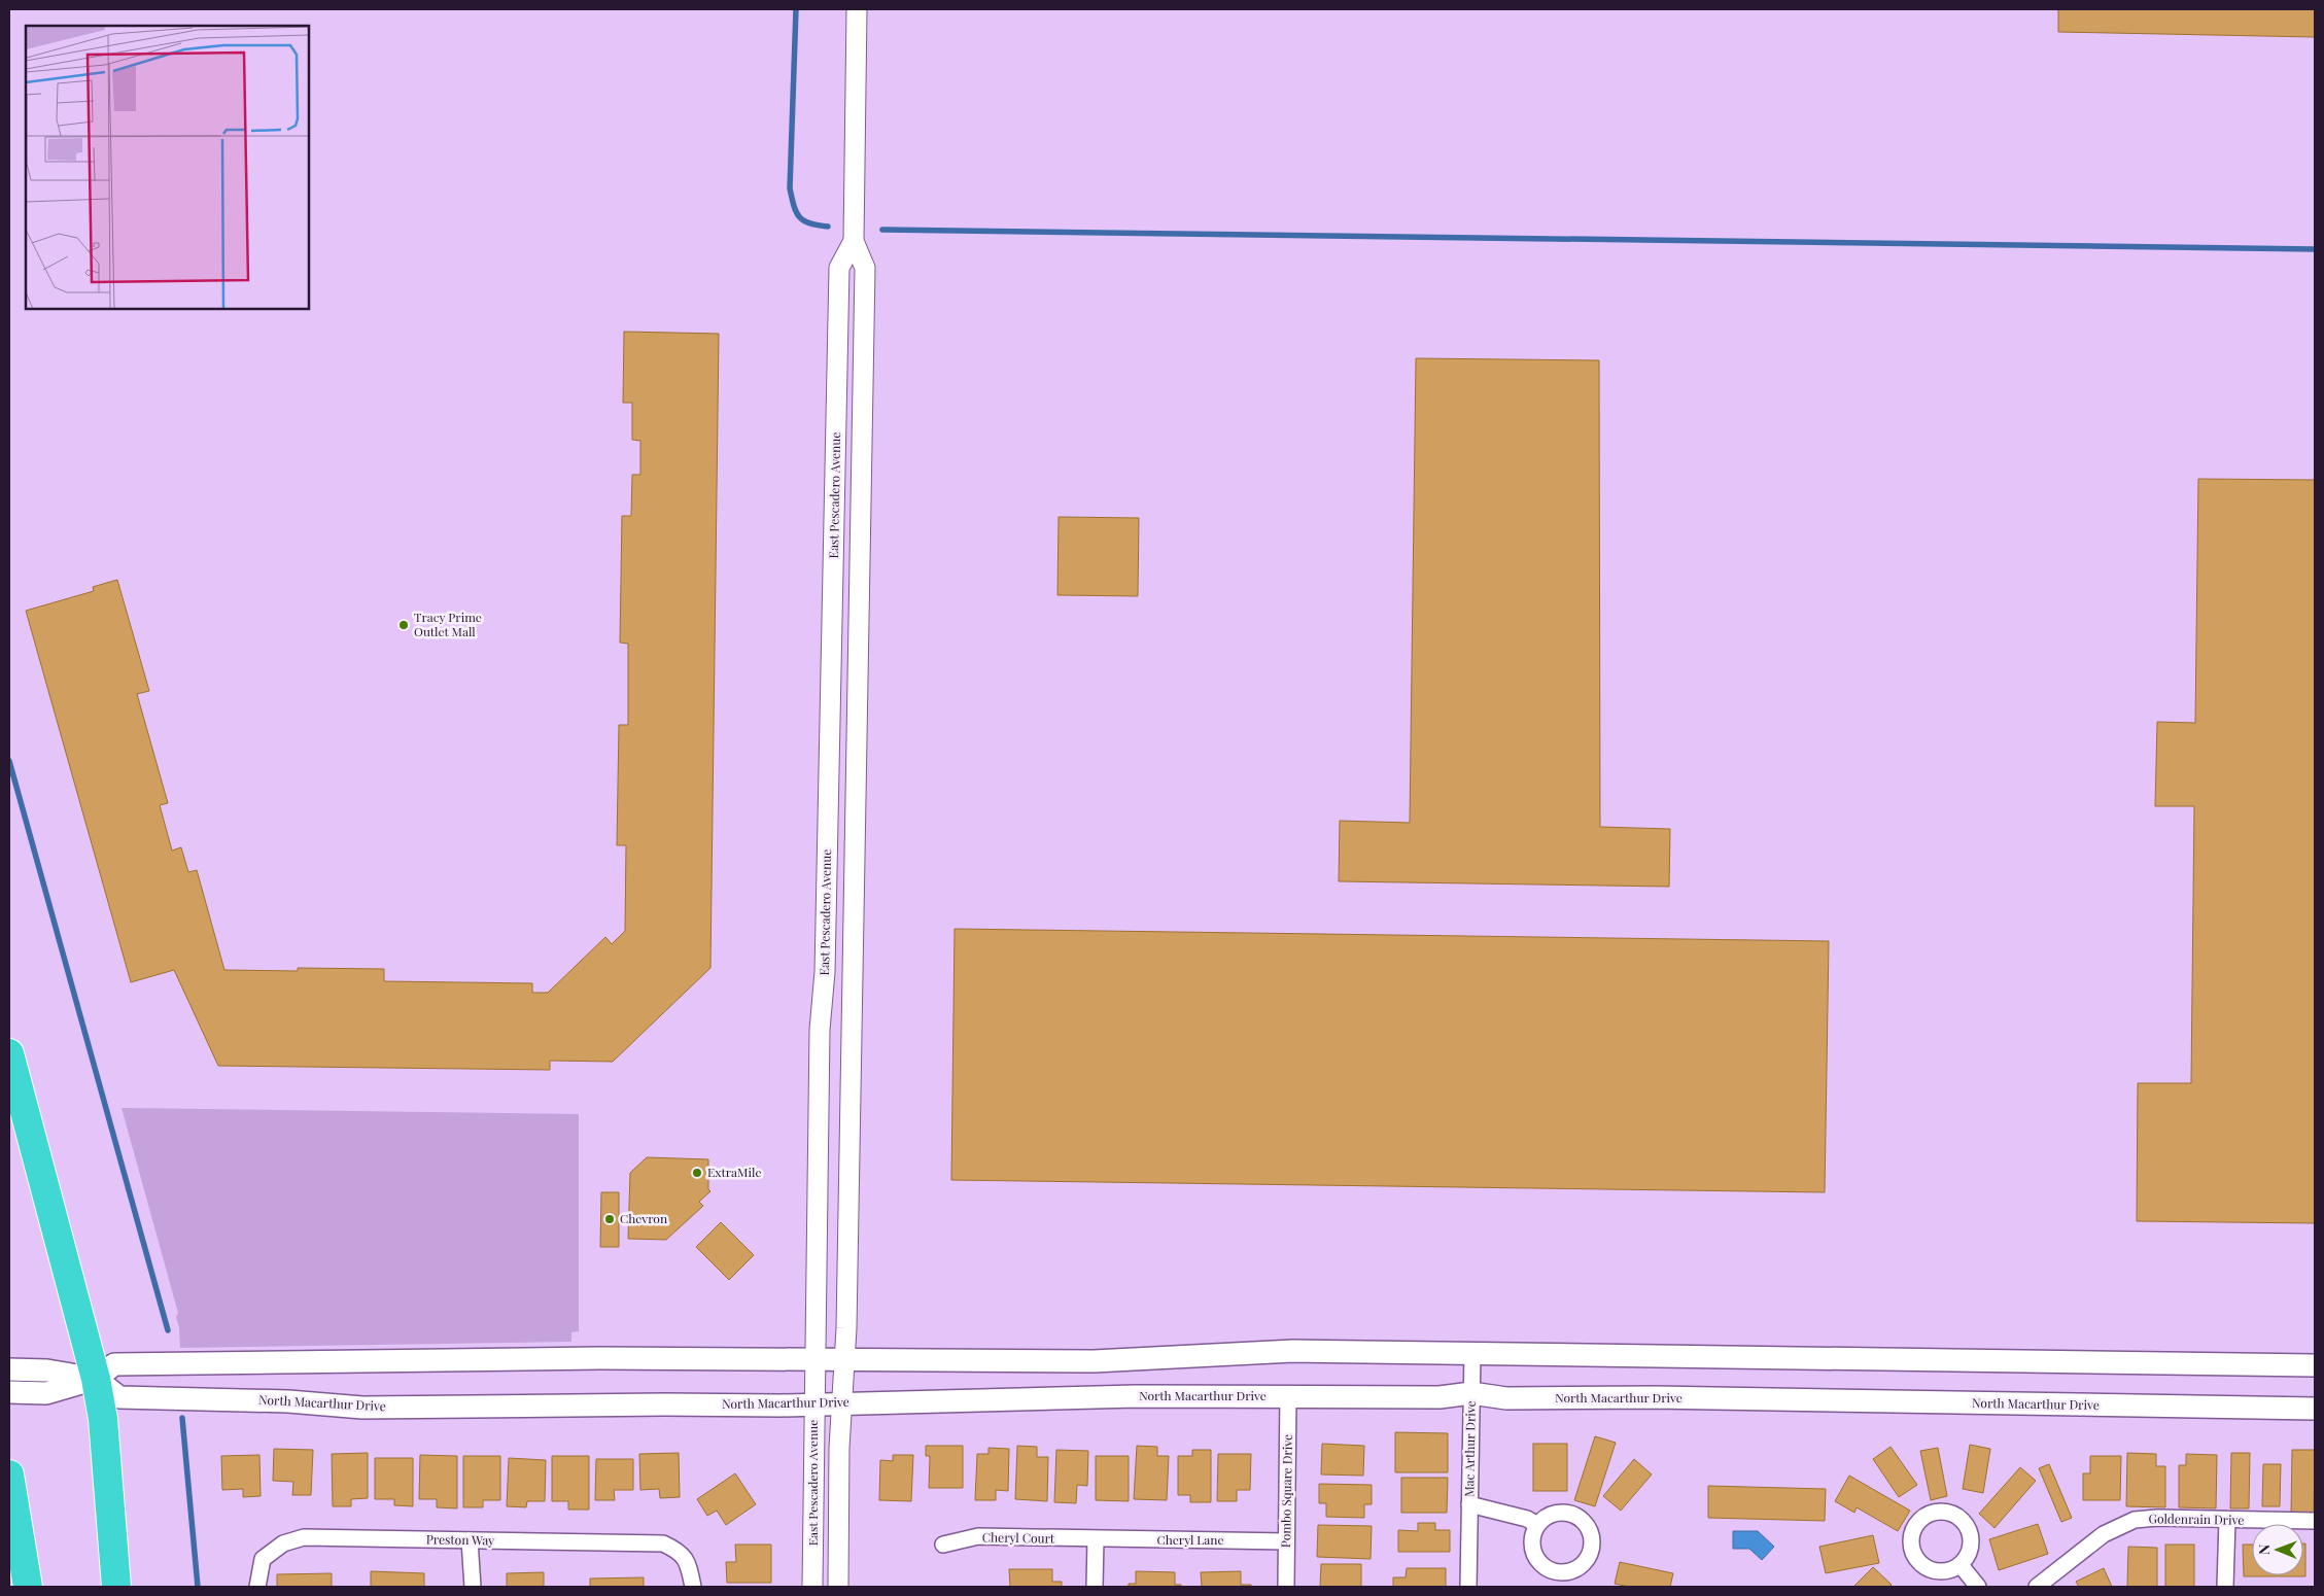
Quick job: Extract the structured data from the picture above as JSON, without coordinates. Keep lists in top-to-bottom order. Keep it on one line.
{"streets":{"main road":["North Macarthur Drive"],"street":["East Pescadero Avenue","Mac Arthur Drive","Pombo Square Drive","Goldenrain Drive","Cheryl Court","Preston Way","Cheryl Lane"]},"crossings":[["East Pescadero Avenue","North Macarthur Drive"],["North Macarthur Drive","Mac Arthur Drive"],["North Macarthur Drive","Pombo Square Drive"],["Pombo Square Drive","Cheryl Lane"],["Cheryl Court","Cheryl Lane"]],"places":["Tracy Prime Outlet Mall","ExtraMile","Chevron"],"north":"left"}
